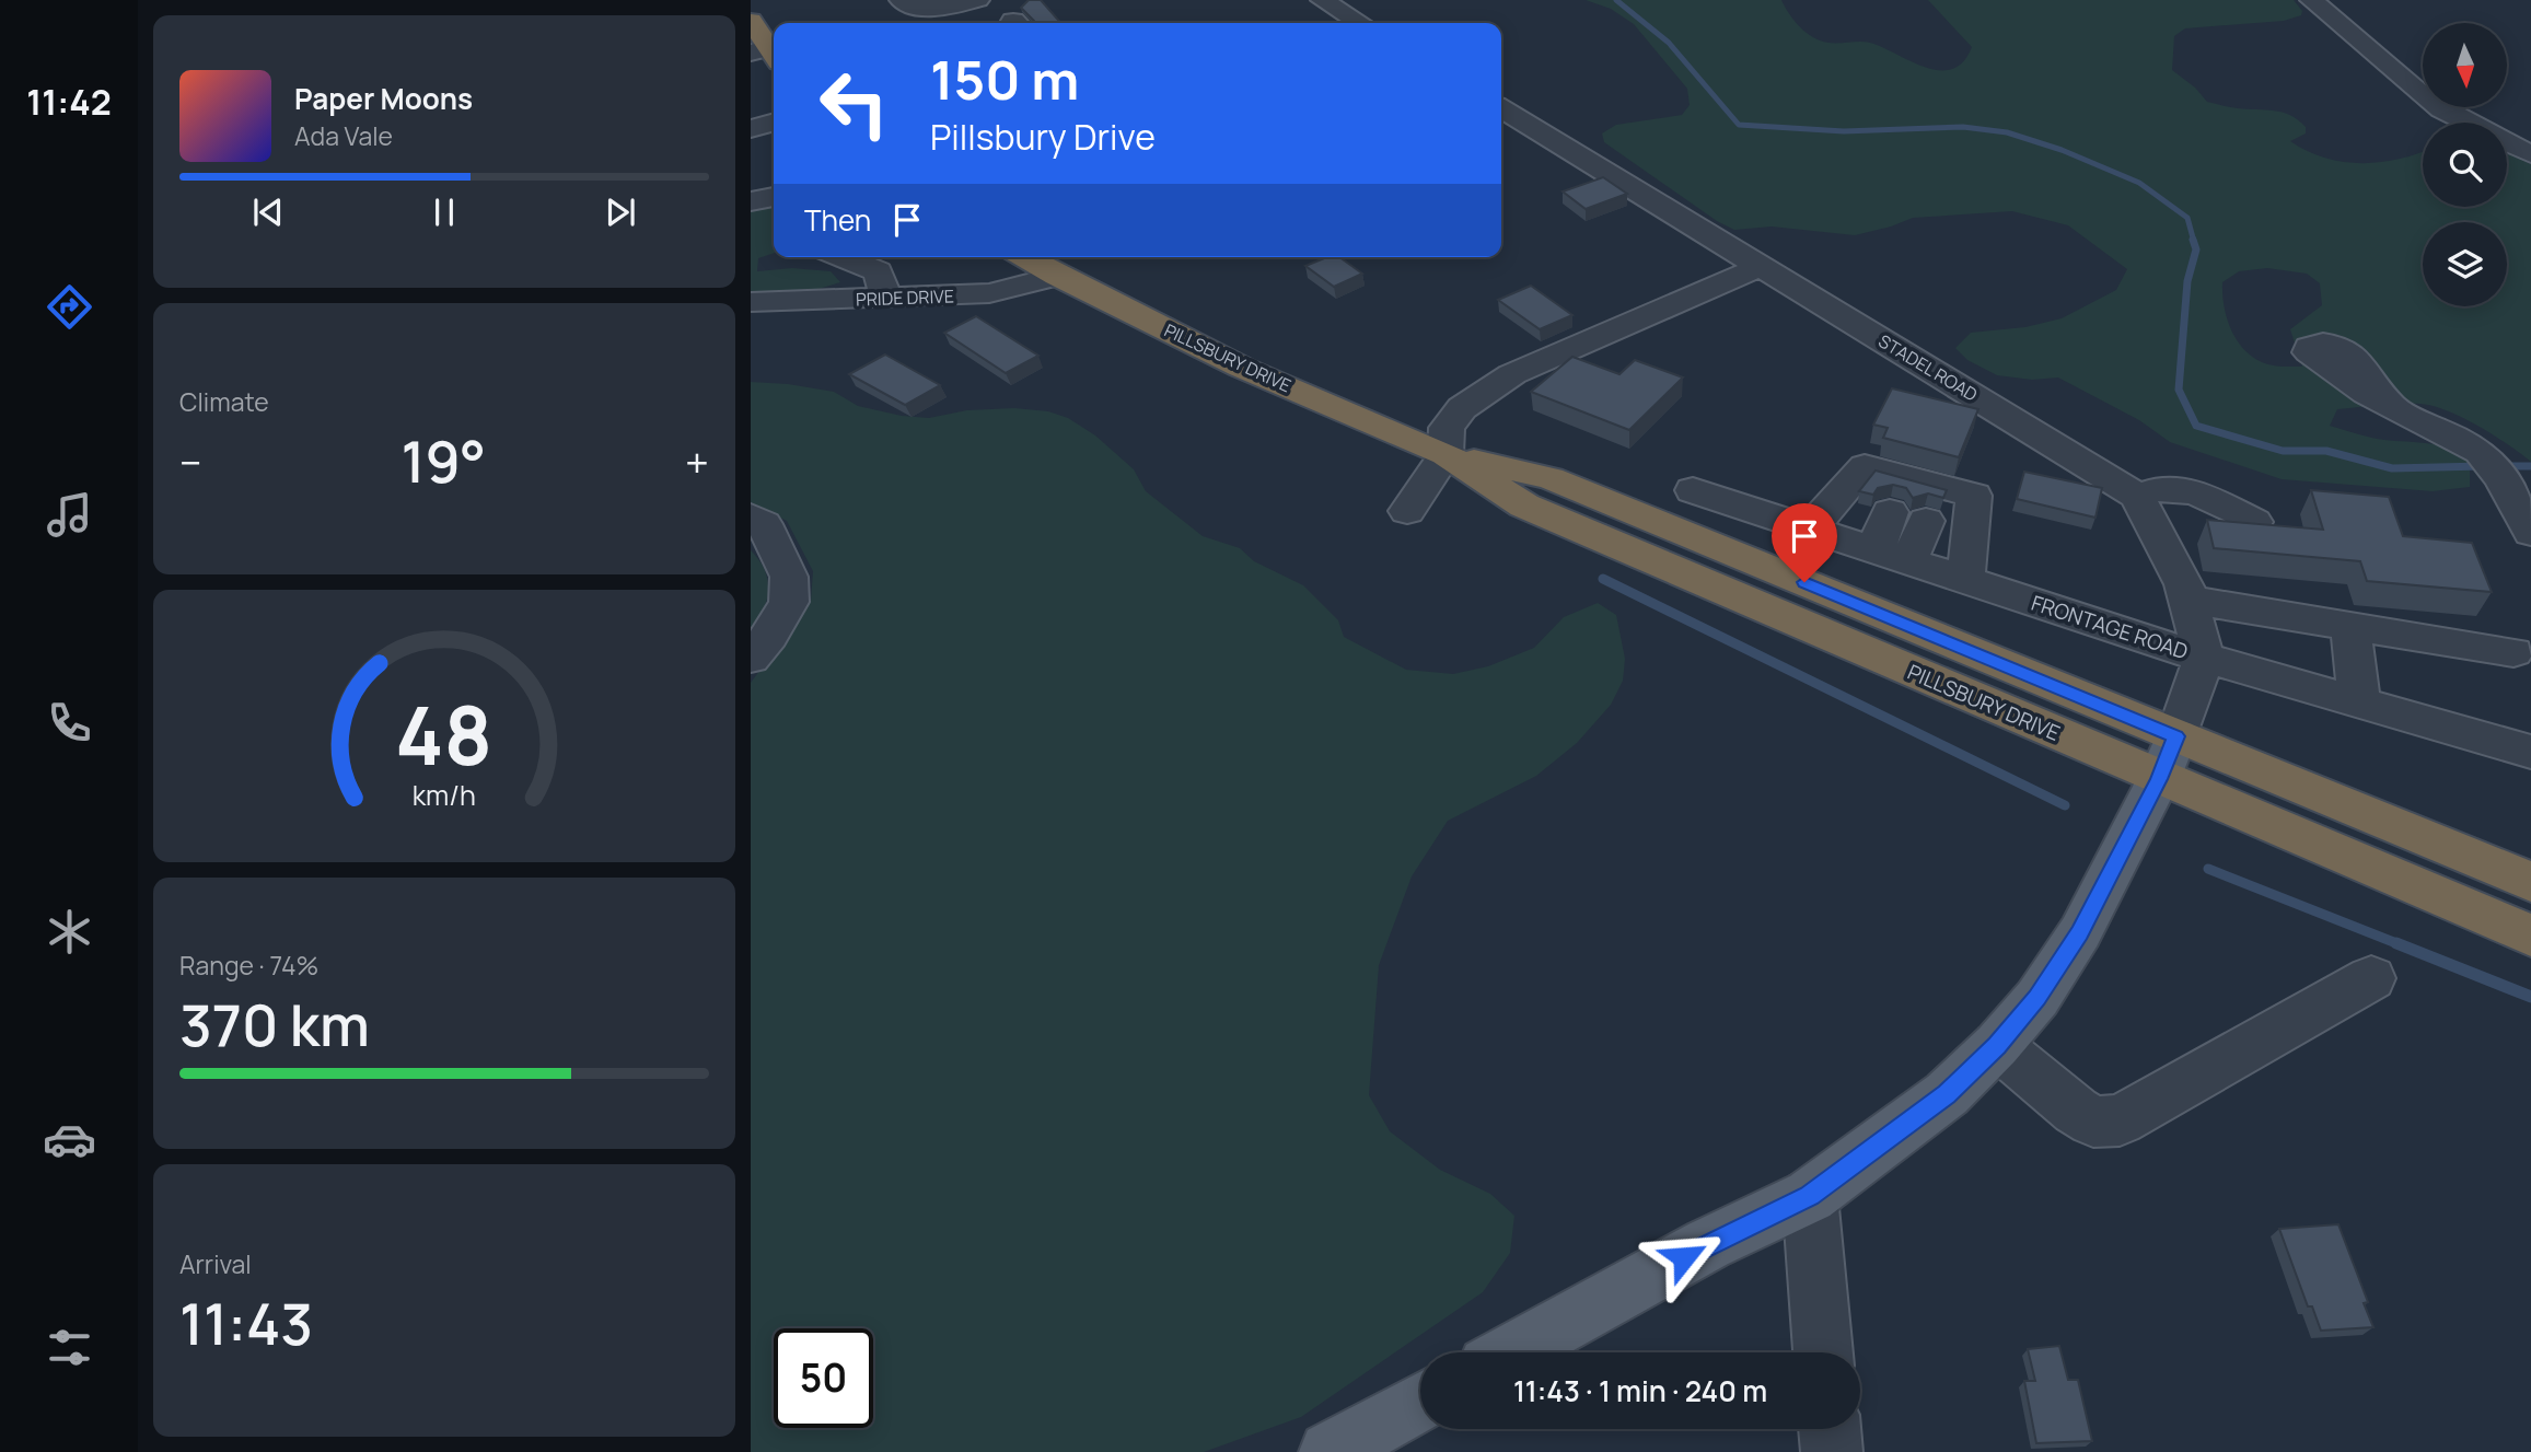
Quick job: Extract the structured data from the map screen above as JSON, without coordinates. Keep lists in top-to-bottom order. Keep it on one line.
{"streets":{"highway":["PILLSBURY DRIVE"],"street":["PRIDE DRIVE","STADEL ROAD","FRONTAGE ROAD"]},"crossings":[["PRIDE DRIVE","PILLSBURY DRIVE"]],"north":"bottom","page":{"tabs":"11:42","turn":["150 m","Pillsbury Drive"],"song":["Paper Moons","Ada Vale"],"then":"Then","tile":["Climate",["Range · 74%","370 km"],["Arrival","11:43"]],"heat":["−","19°","+"],"limit":"50","trip":"11:43 · 1 min · 240 m","gauge":["48","km/h"]}}
